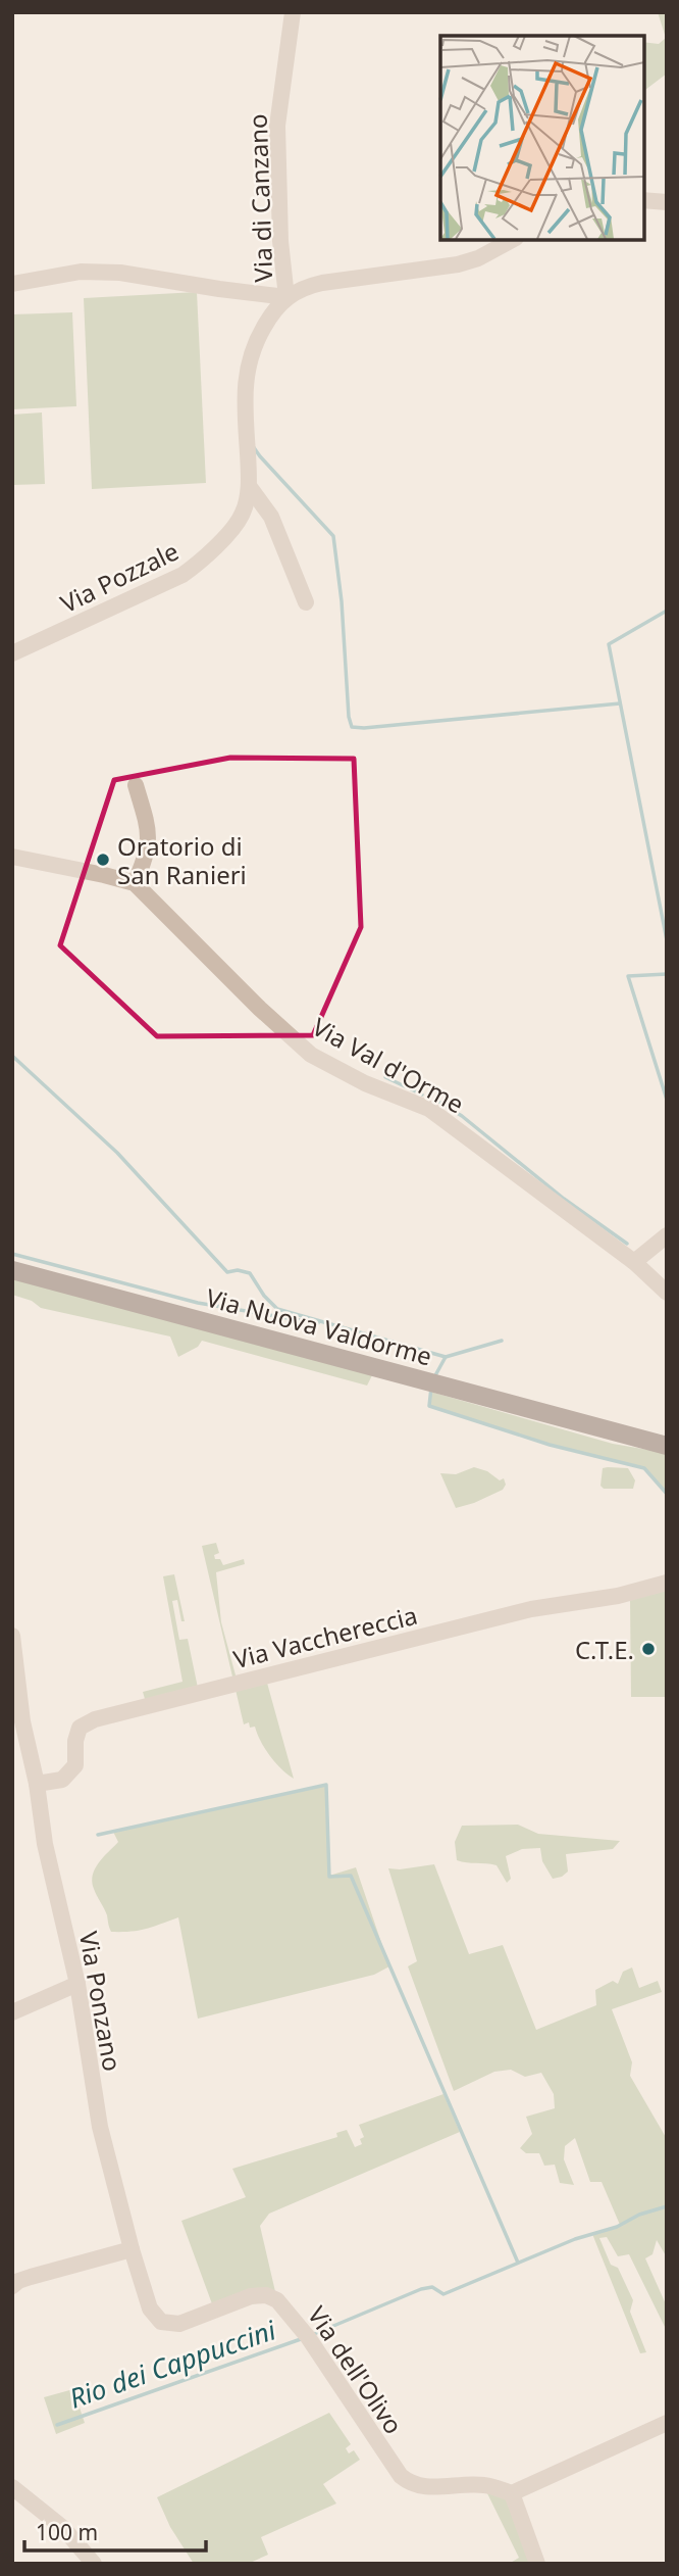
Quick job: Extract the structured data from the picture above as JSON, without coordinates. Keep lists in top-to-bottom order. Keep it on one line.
{"streets":{"main road":["Via Nuova Valdorme"],"street":["Via di Canzano","Via Pozzale","Via Val d'Orme","Via Vacchereccia","Via Ponzano","Via dell'Olivo"]},"crossings":[["Via Vacchereccia","Via Ponzano"],["Via Ponzano","Via dell'Olivo"]],"water":["Rio dei Cappuccini"],"places":["Oratorio di San Ranieri","C.T.E."],"scale_bar":"100 m"}
